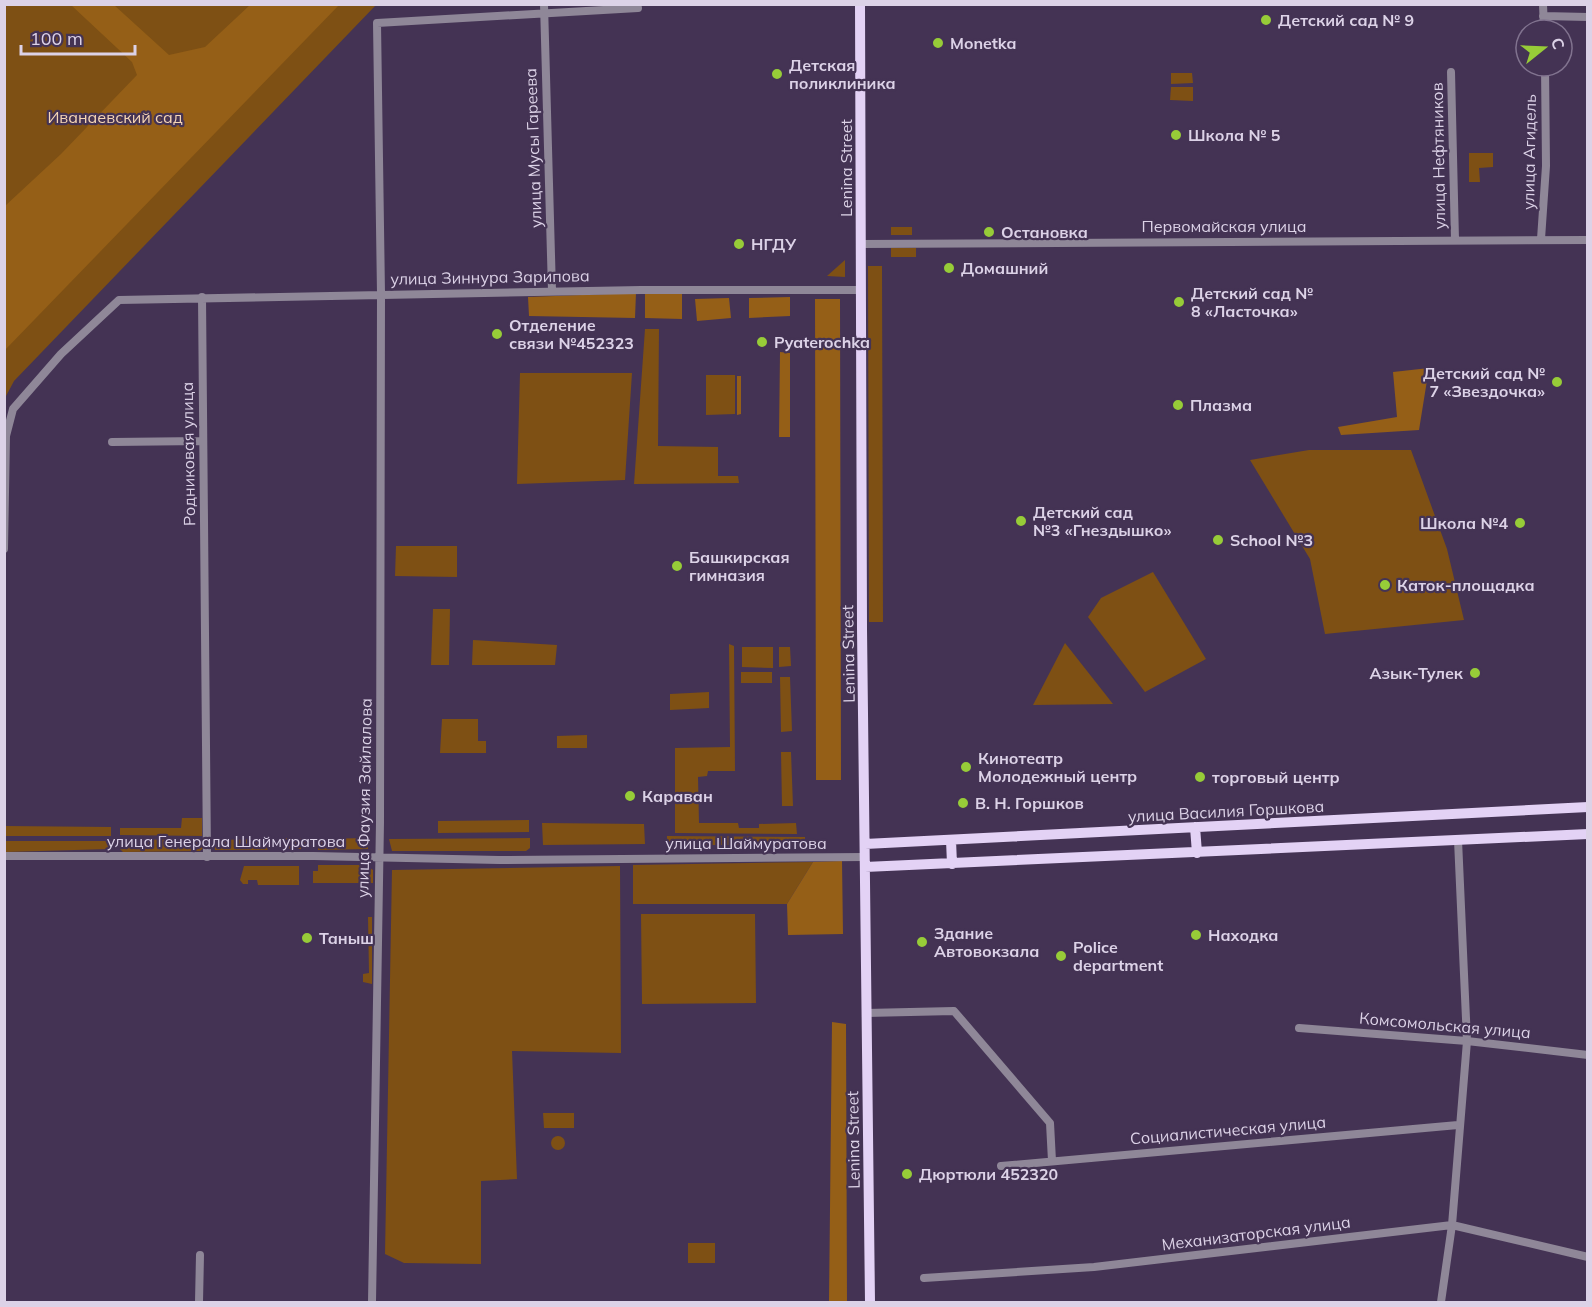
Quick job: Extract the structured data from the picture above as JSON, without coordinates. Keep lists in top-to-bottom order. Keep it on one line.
{"streets":{"main road":["Lenina Street","улица Василия Горшкова"],"street":["улица Мусы Гареева","улица Агидель","улица Нефтяников","Первомайская улица","улица Зиннура Зарипова","Родниковая улица","улица Фаузия Зайлалова","улица Генерала Шаймуратова","улица Шаймуратова","Комсомольская улица","Социалистическая улица","Механизаторская улица"]},"crossings":[["улица Мусы Гареева","улица Зиннура Зарипова"],["улица Мусы Гареева","улица Фаузия Зайлалова"],["улица Агидель","Первомайская улица"],["улица Нефтяников","Первомайская улица"],["Lenina Street","Первомайская улица"],["Lenina Street","улица Зиннура Зарипова"],["Lenina Street","улица Василия Горшкова"],["Lenina Street","улица Шаймуратова"],["улица Зиннура Зарипова","Родниковая улица"],["улица Зиннура Зарипова","улица Фаузия Зайлалова"],["Родниковая улица","улица Генерала Шаймуратова"],["улица Фаузия Зайлалова","улица Генерала Шаймуратова"],["улица Генерала Шаймуратова","улица Шаймуратова"]],"parks":["Иванаевский сад"],"places":["Детский сад № 9","Monetka","Детская поликлиника","Школа № 5","Остановка","НГДУ","Домашний","Детский сад № 8 «Ласточка»","Отделение связи №452323","Pyaterochka","Детский сад № 7 «Звездочка»","Плазма","Детский сад №3 «Гнездышко»","Школа №4","School №3","Башкирская гимназия","Каток-площадка","Азык-Тулек","Кинотеатр Молодежный центр","торговый центр","Караван","В. Н. Горшков","Находка","Таныш","Здание Автовокзала","Police department","Дюртюли 452320"],"scale_bar":"100 m","north":"right"}
